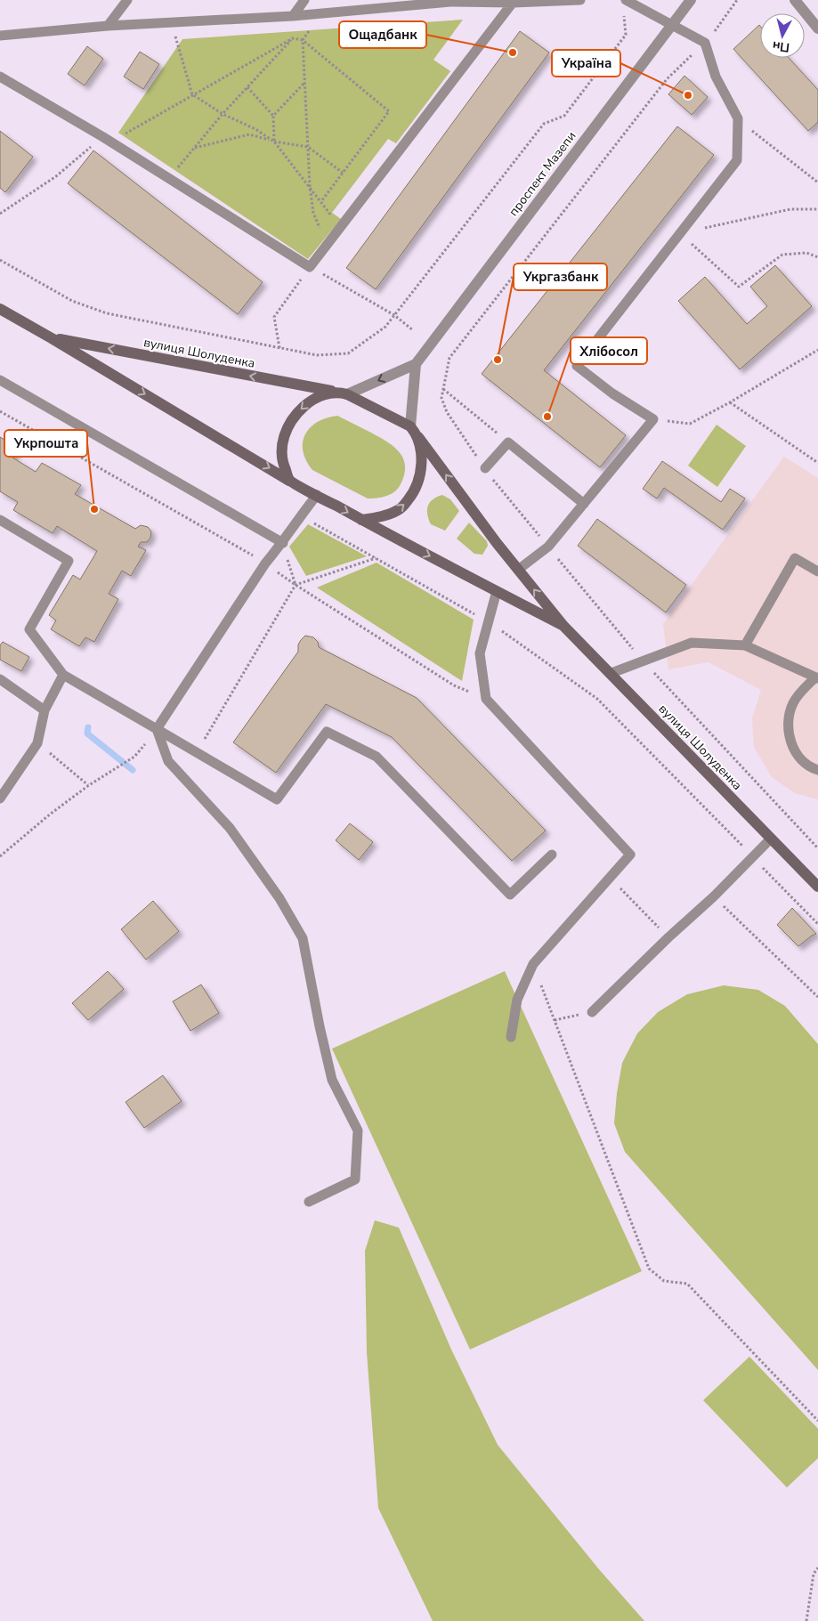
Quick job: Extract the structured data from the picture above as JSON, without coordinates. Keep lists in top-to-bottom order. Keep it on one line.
{"streets":{"main road":["вулиця Шолуденка"],"street":["проспект Мазепи"]},"crossings":[["проспект Мазепи","вулиця Шолуденка"]],"places":["Ощадбанк","Україна","Укргазбанк","Хлібосол","Укрпошта"],"north":"bottom"}
